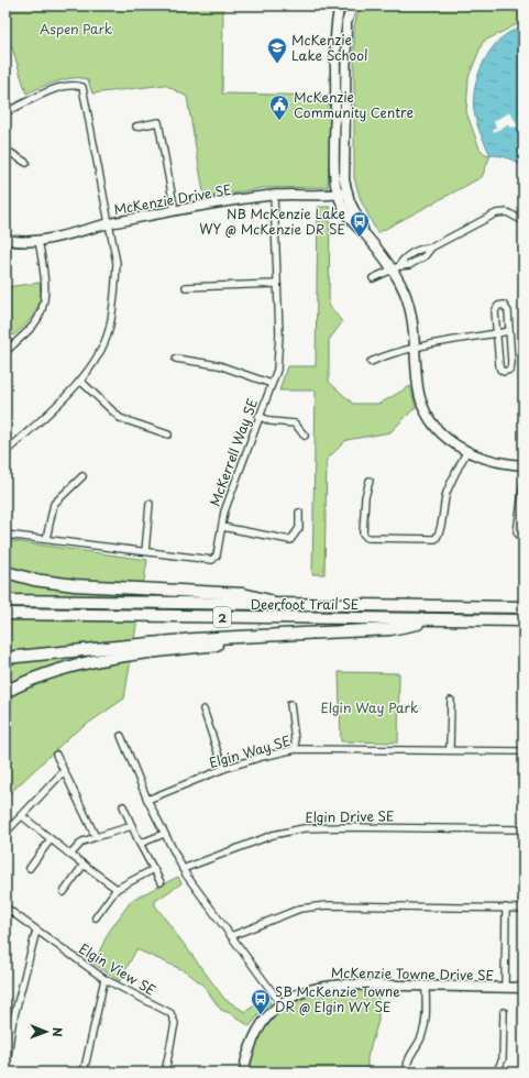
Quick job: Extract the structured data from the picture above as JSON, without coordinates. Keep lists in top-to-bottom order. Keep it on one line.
{"streets":{"highway":["Deerfoot Trail SE","2"],"street":["McKenzie Drive SE","McKerrell Way SE","Elgin Way SE","Elgin Drive SE","Elgin View SE","McKenzie Towne Drive SE"]},"crossings":[["McKenzie Drive SE","McKerrell Way SE"]],"parks":["Aspen Park","Elgin Way Park"],"places":{"school or university":["McKenzie Lake School"],"public building":["McKenzie Community Centre"],"bus stop":["NB McKenzie Lake WY @ McKenzie DR SE","SB McKenzie Towne DR @ Elgin WY SE"]},"north":"right"}
